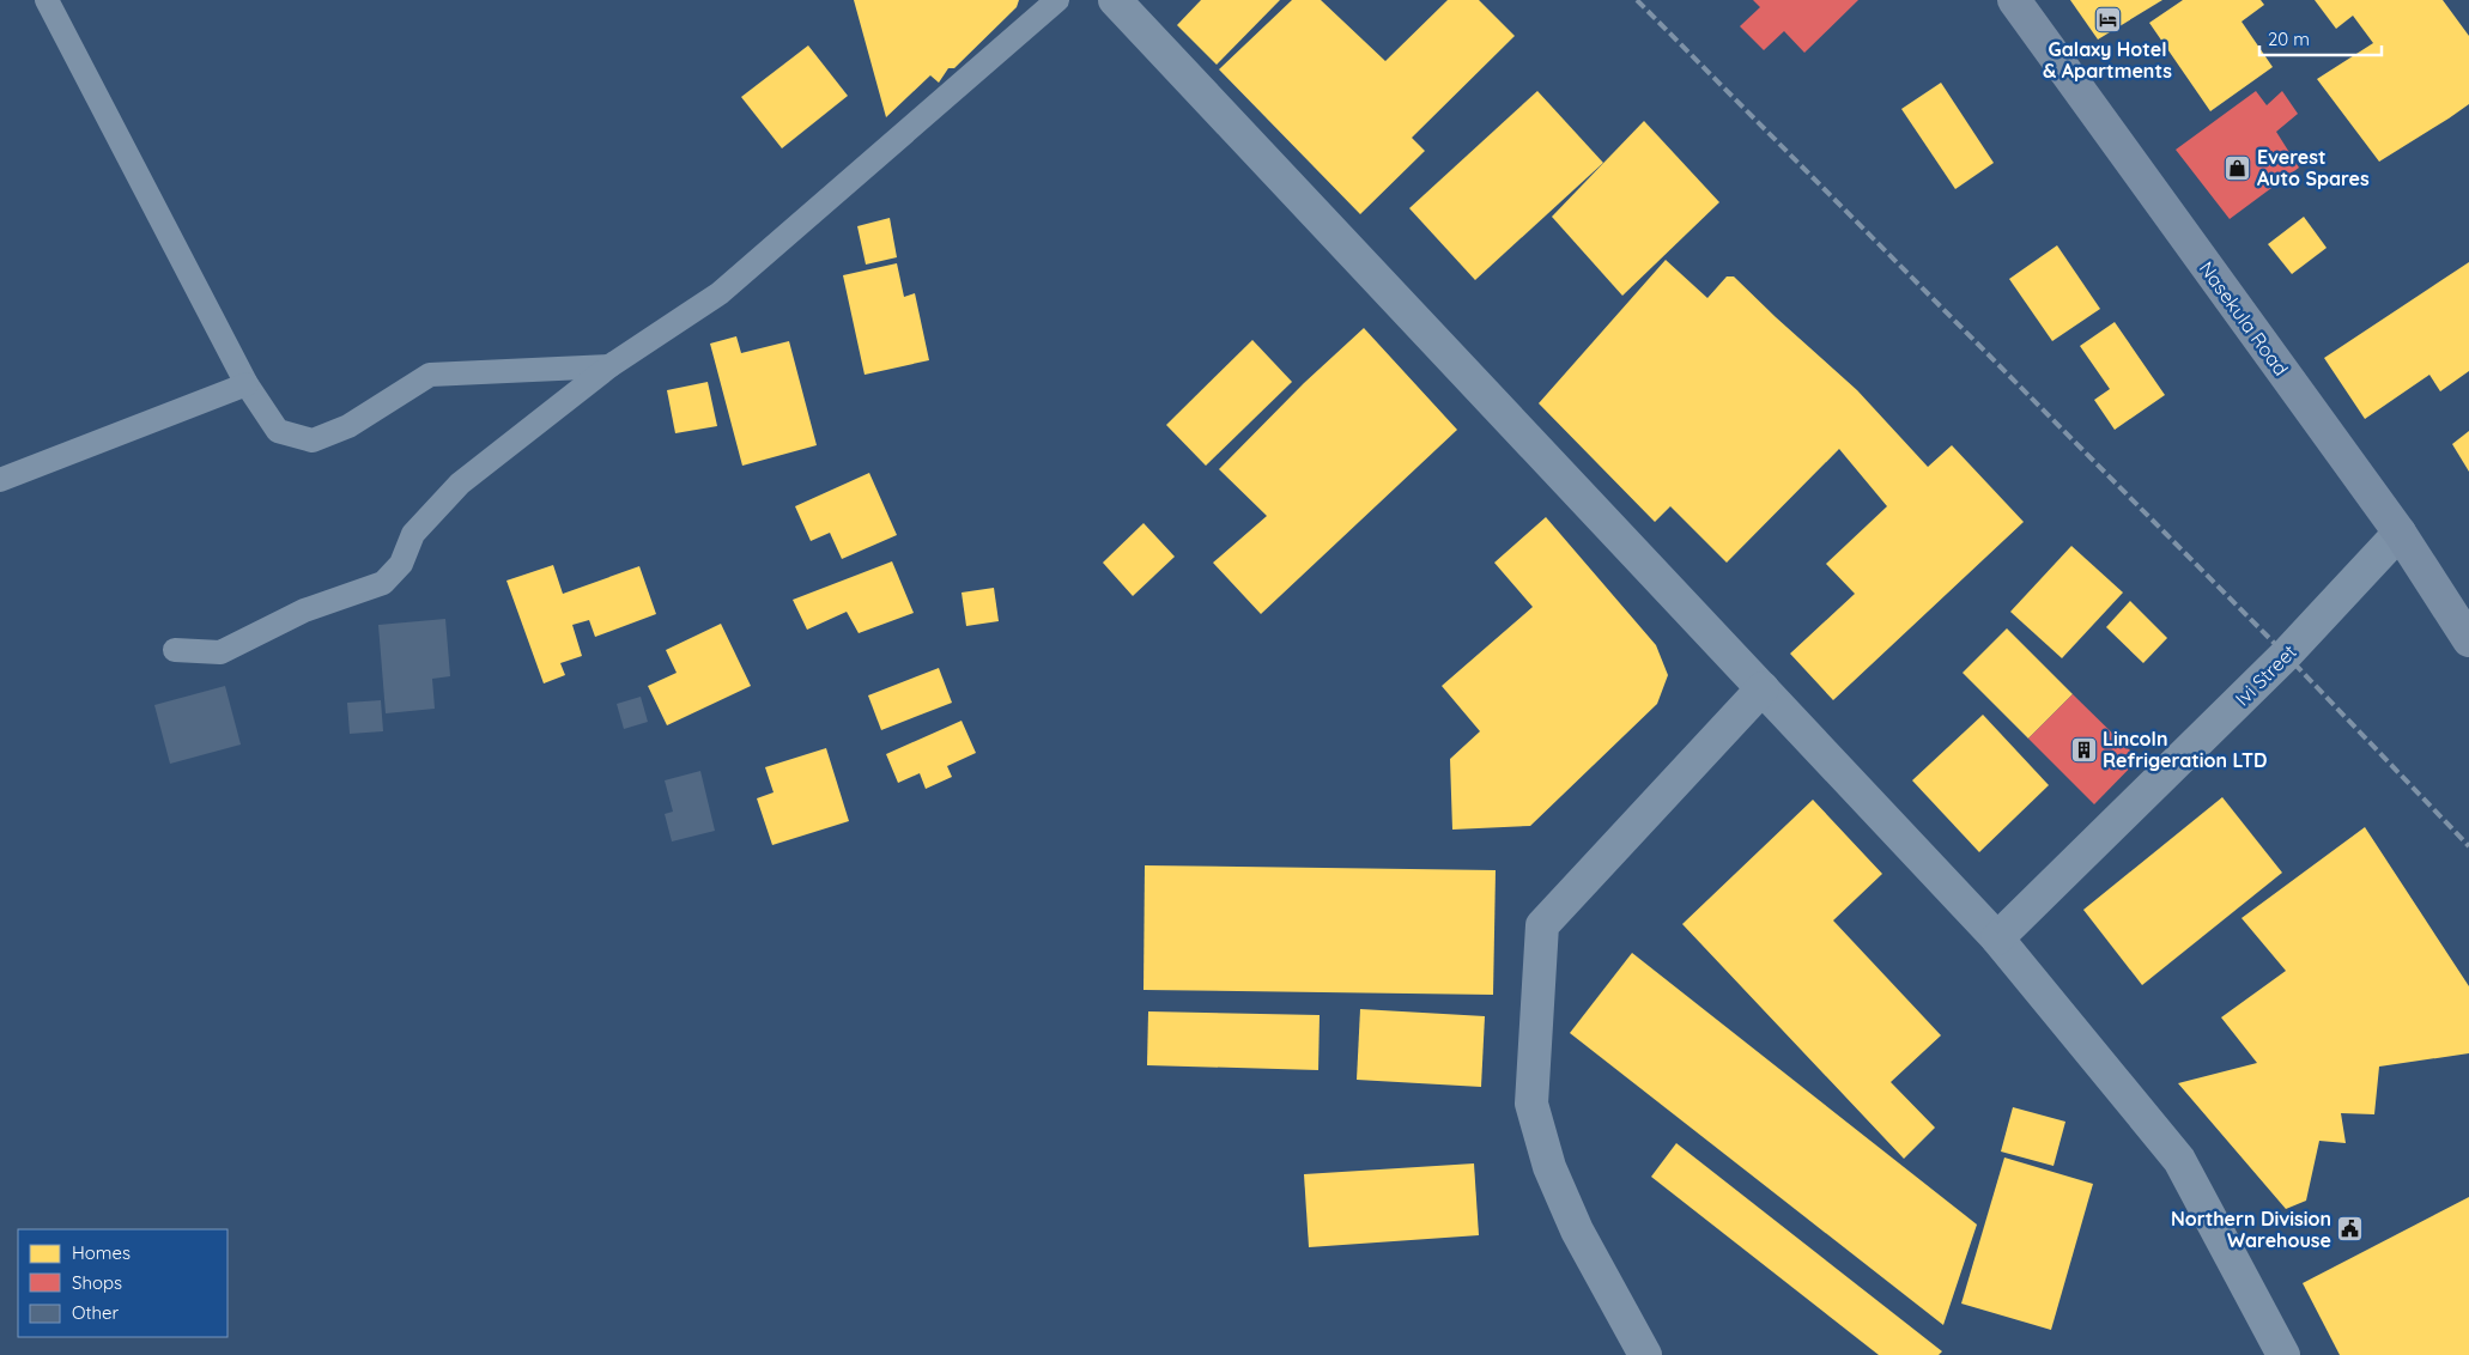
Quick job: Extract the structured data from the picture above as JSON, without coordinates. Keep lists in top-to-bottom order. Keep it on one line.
{"streets":{"main road":["Nasekula Road"],"street":["Ivi Street"]},"crossings":[["Nasekula Road","Ivi Street"]],"places":{"hotel":["Galaxy Hotel & Apartments"],"shop":["Everest Auto Spares"],"building":["Lincoln Refrigeration LTD"],"public building":["Northern Division Warehouse"]},"legend":["Homes","Shops","Other"],"scale_bar":"20 m"}
